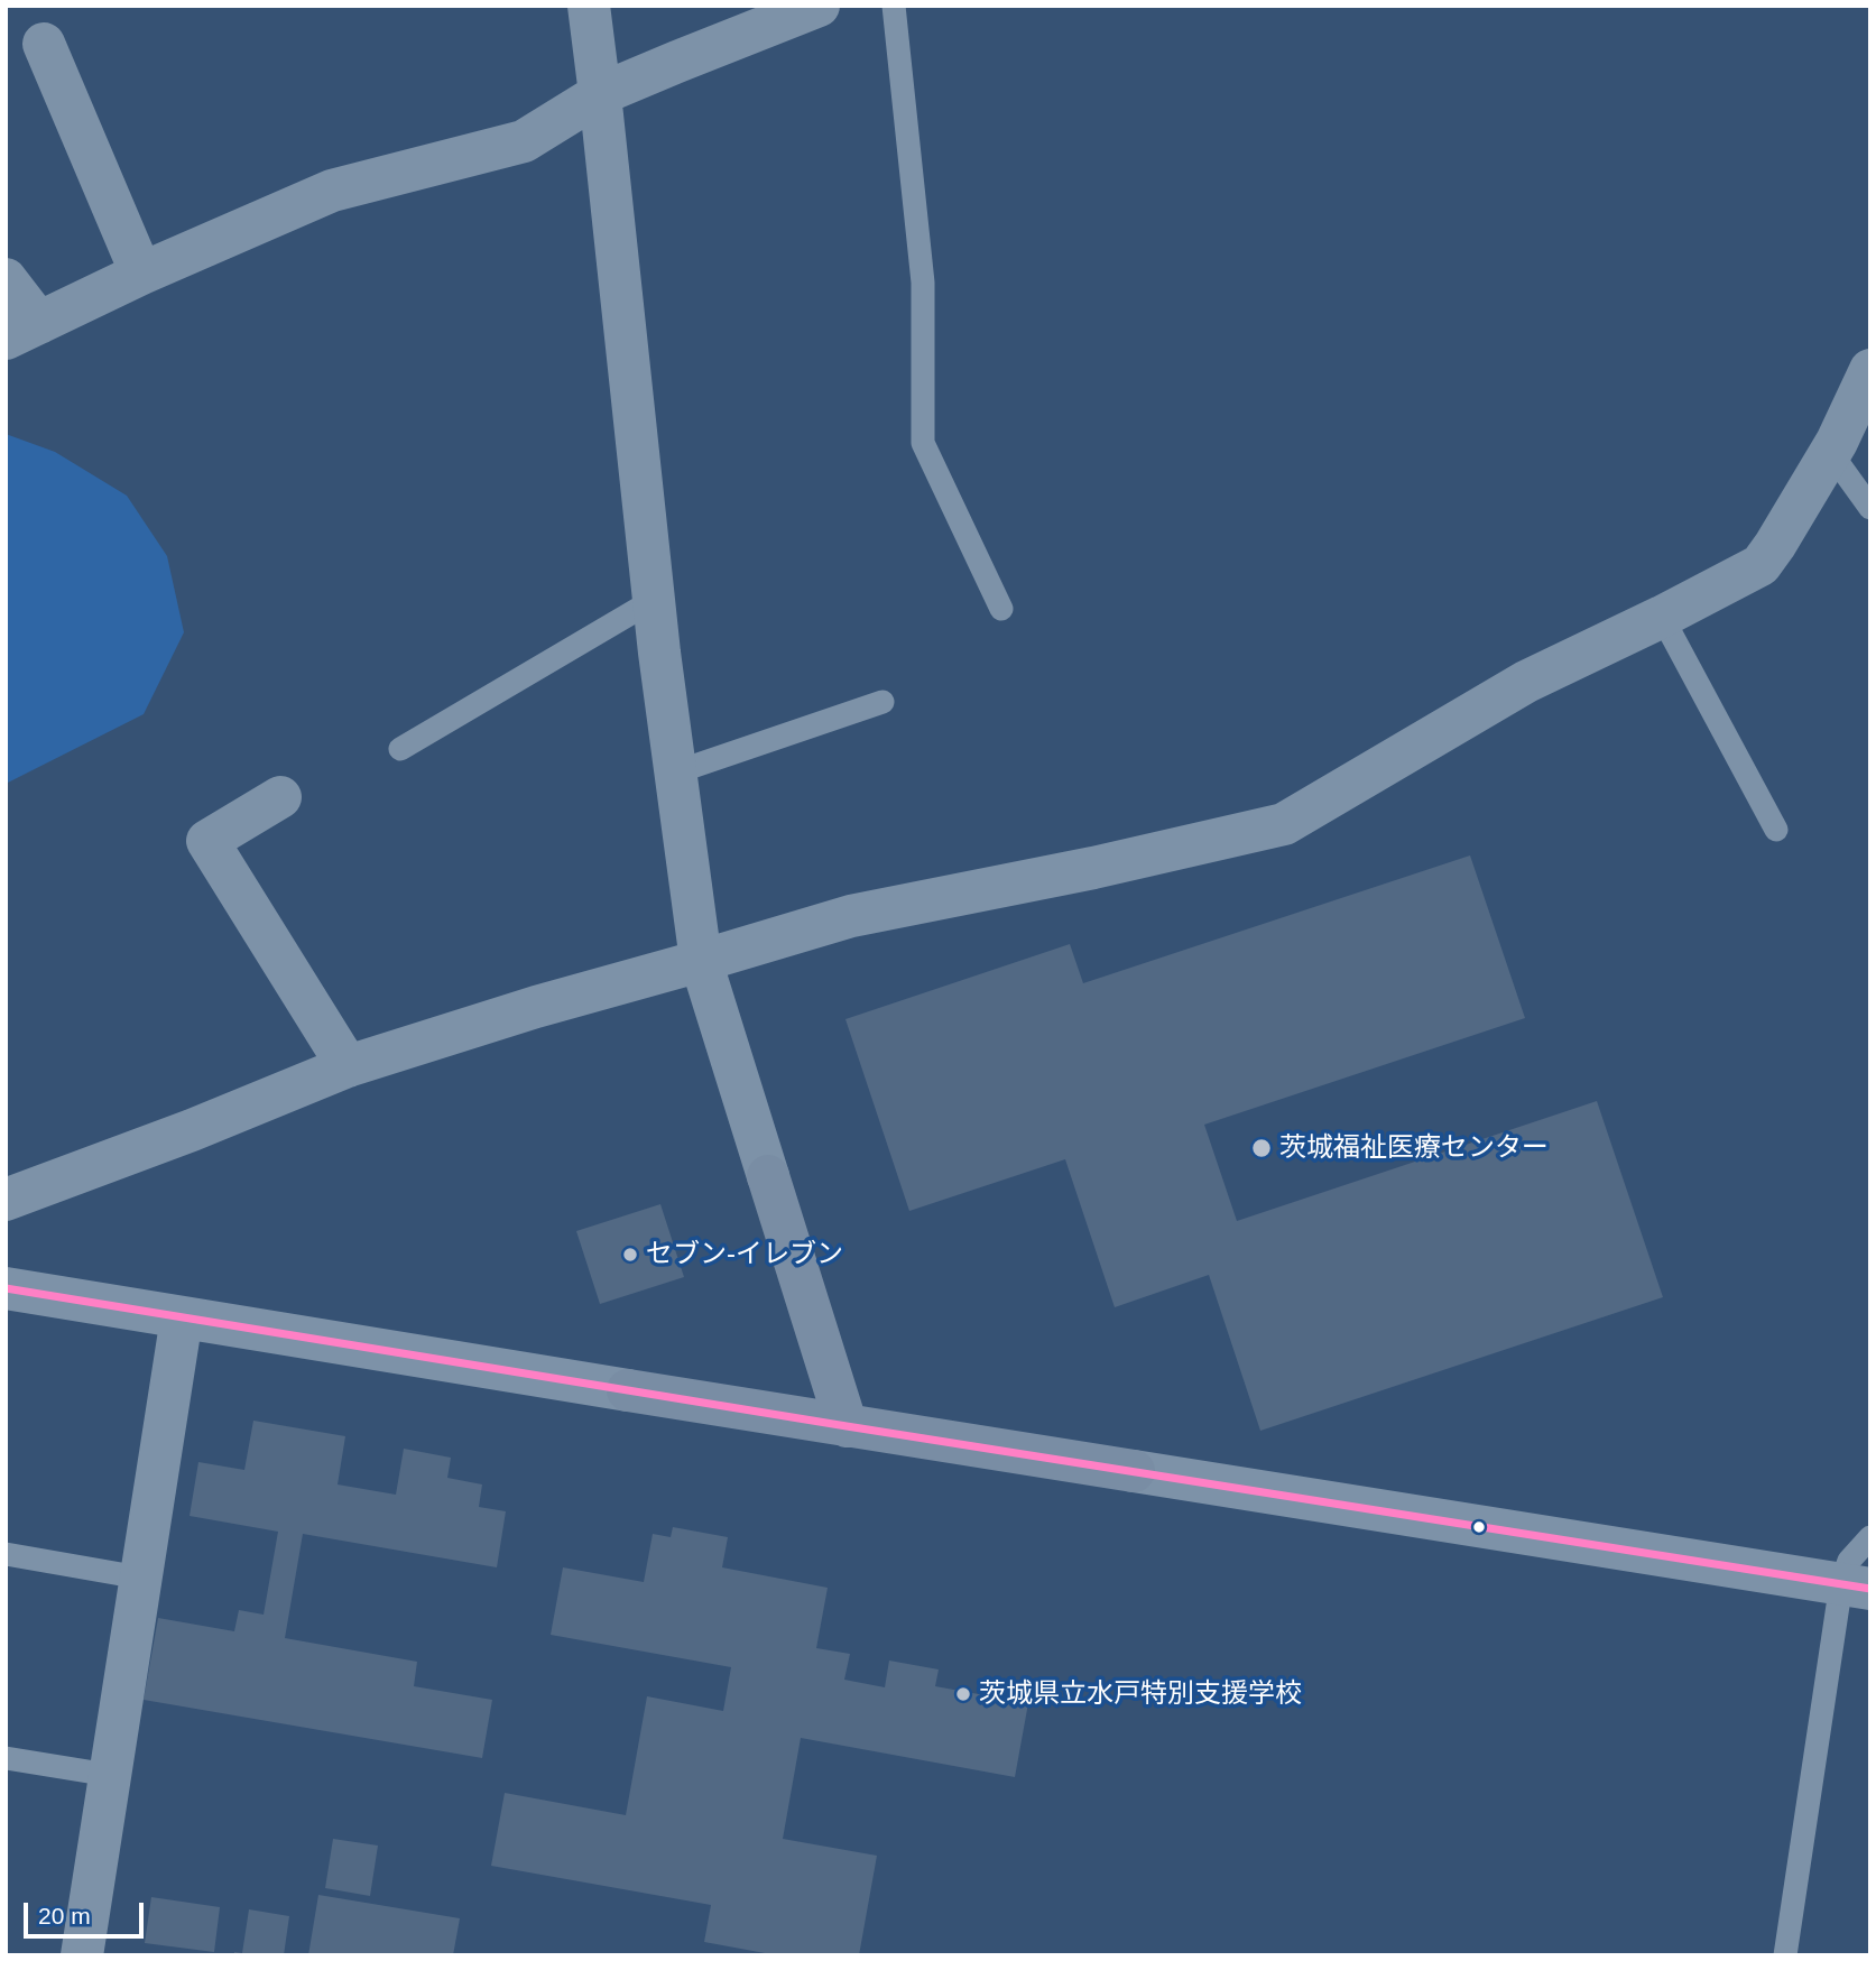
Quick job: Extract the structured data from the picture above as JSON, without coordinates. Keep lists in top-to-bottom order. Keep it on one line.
{"places":["茨城福祉医療センター","セブン-イレブン","茨城県立水戸特別支援学校"],"scale_bar":"20 m"}
